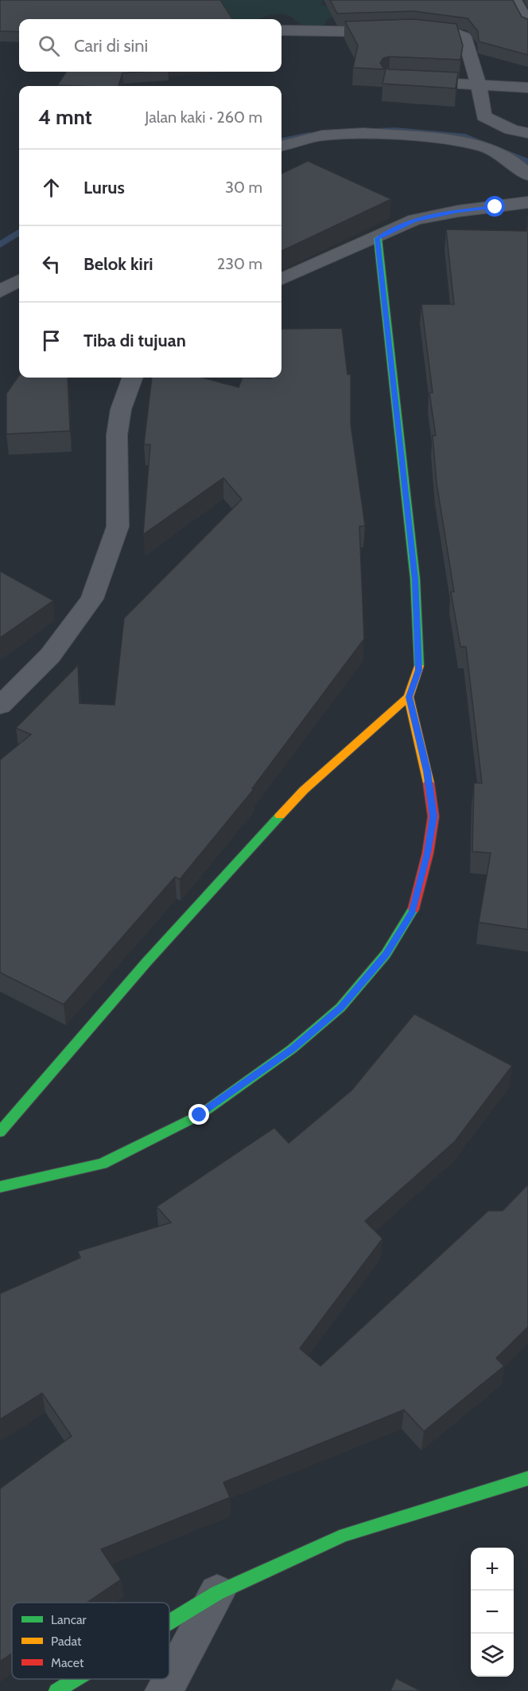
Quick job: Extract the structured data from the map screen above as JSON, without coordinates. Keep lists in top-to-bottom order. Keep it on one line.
{"legend":["Lancar","Padat","Macet"],"page":{"search":"Cari di sini","heading":["4 mnt","Jalan kaki · 260 m"],"list":[["Lurus","30 m"],["Belok kiri","230 m"],"Tiba di tujuan"],"map_buttons":["+","−"]}}
